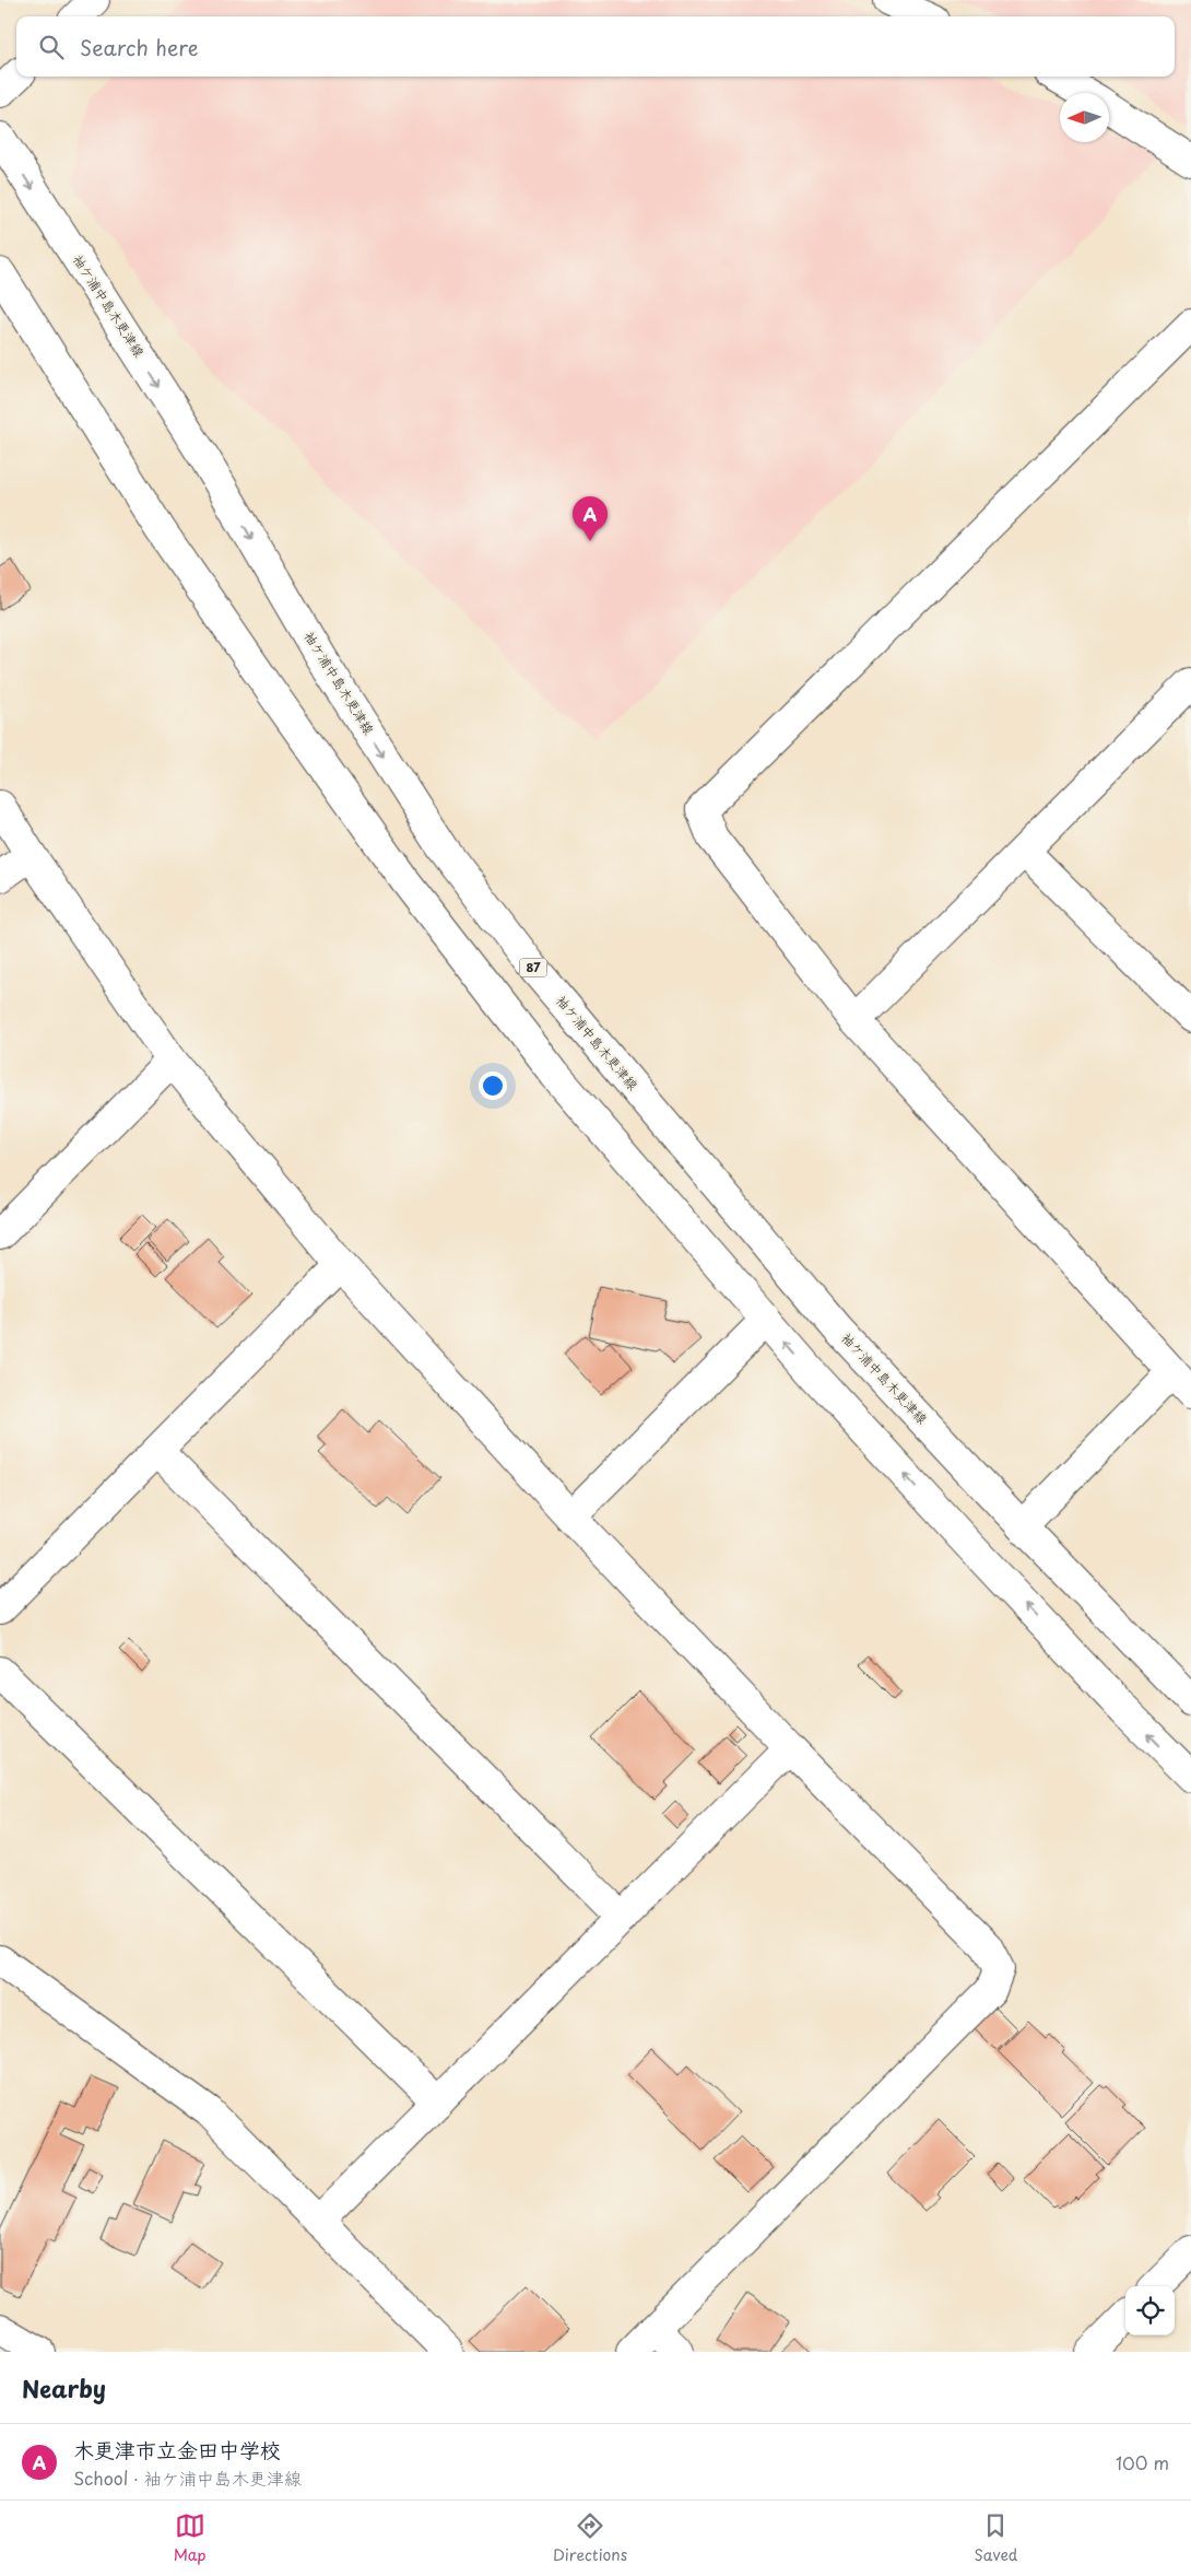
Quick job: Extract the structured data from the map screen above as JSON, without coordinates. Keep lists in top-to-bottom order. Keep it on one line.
{"streets":{"street":["袖ケ浦中島木更津線","87"]},"north":"left","page":{"search":"Search here","pins":"A","heading":"Nearby","list":[{"mark":"A","name":"木更津市立金田中学校","note":"School · 袖ケ浦中島木更津線","value":"100 m"}],"nav":["Map","Directions","Saved"]}}
